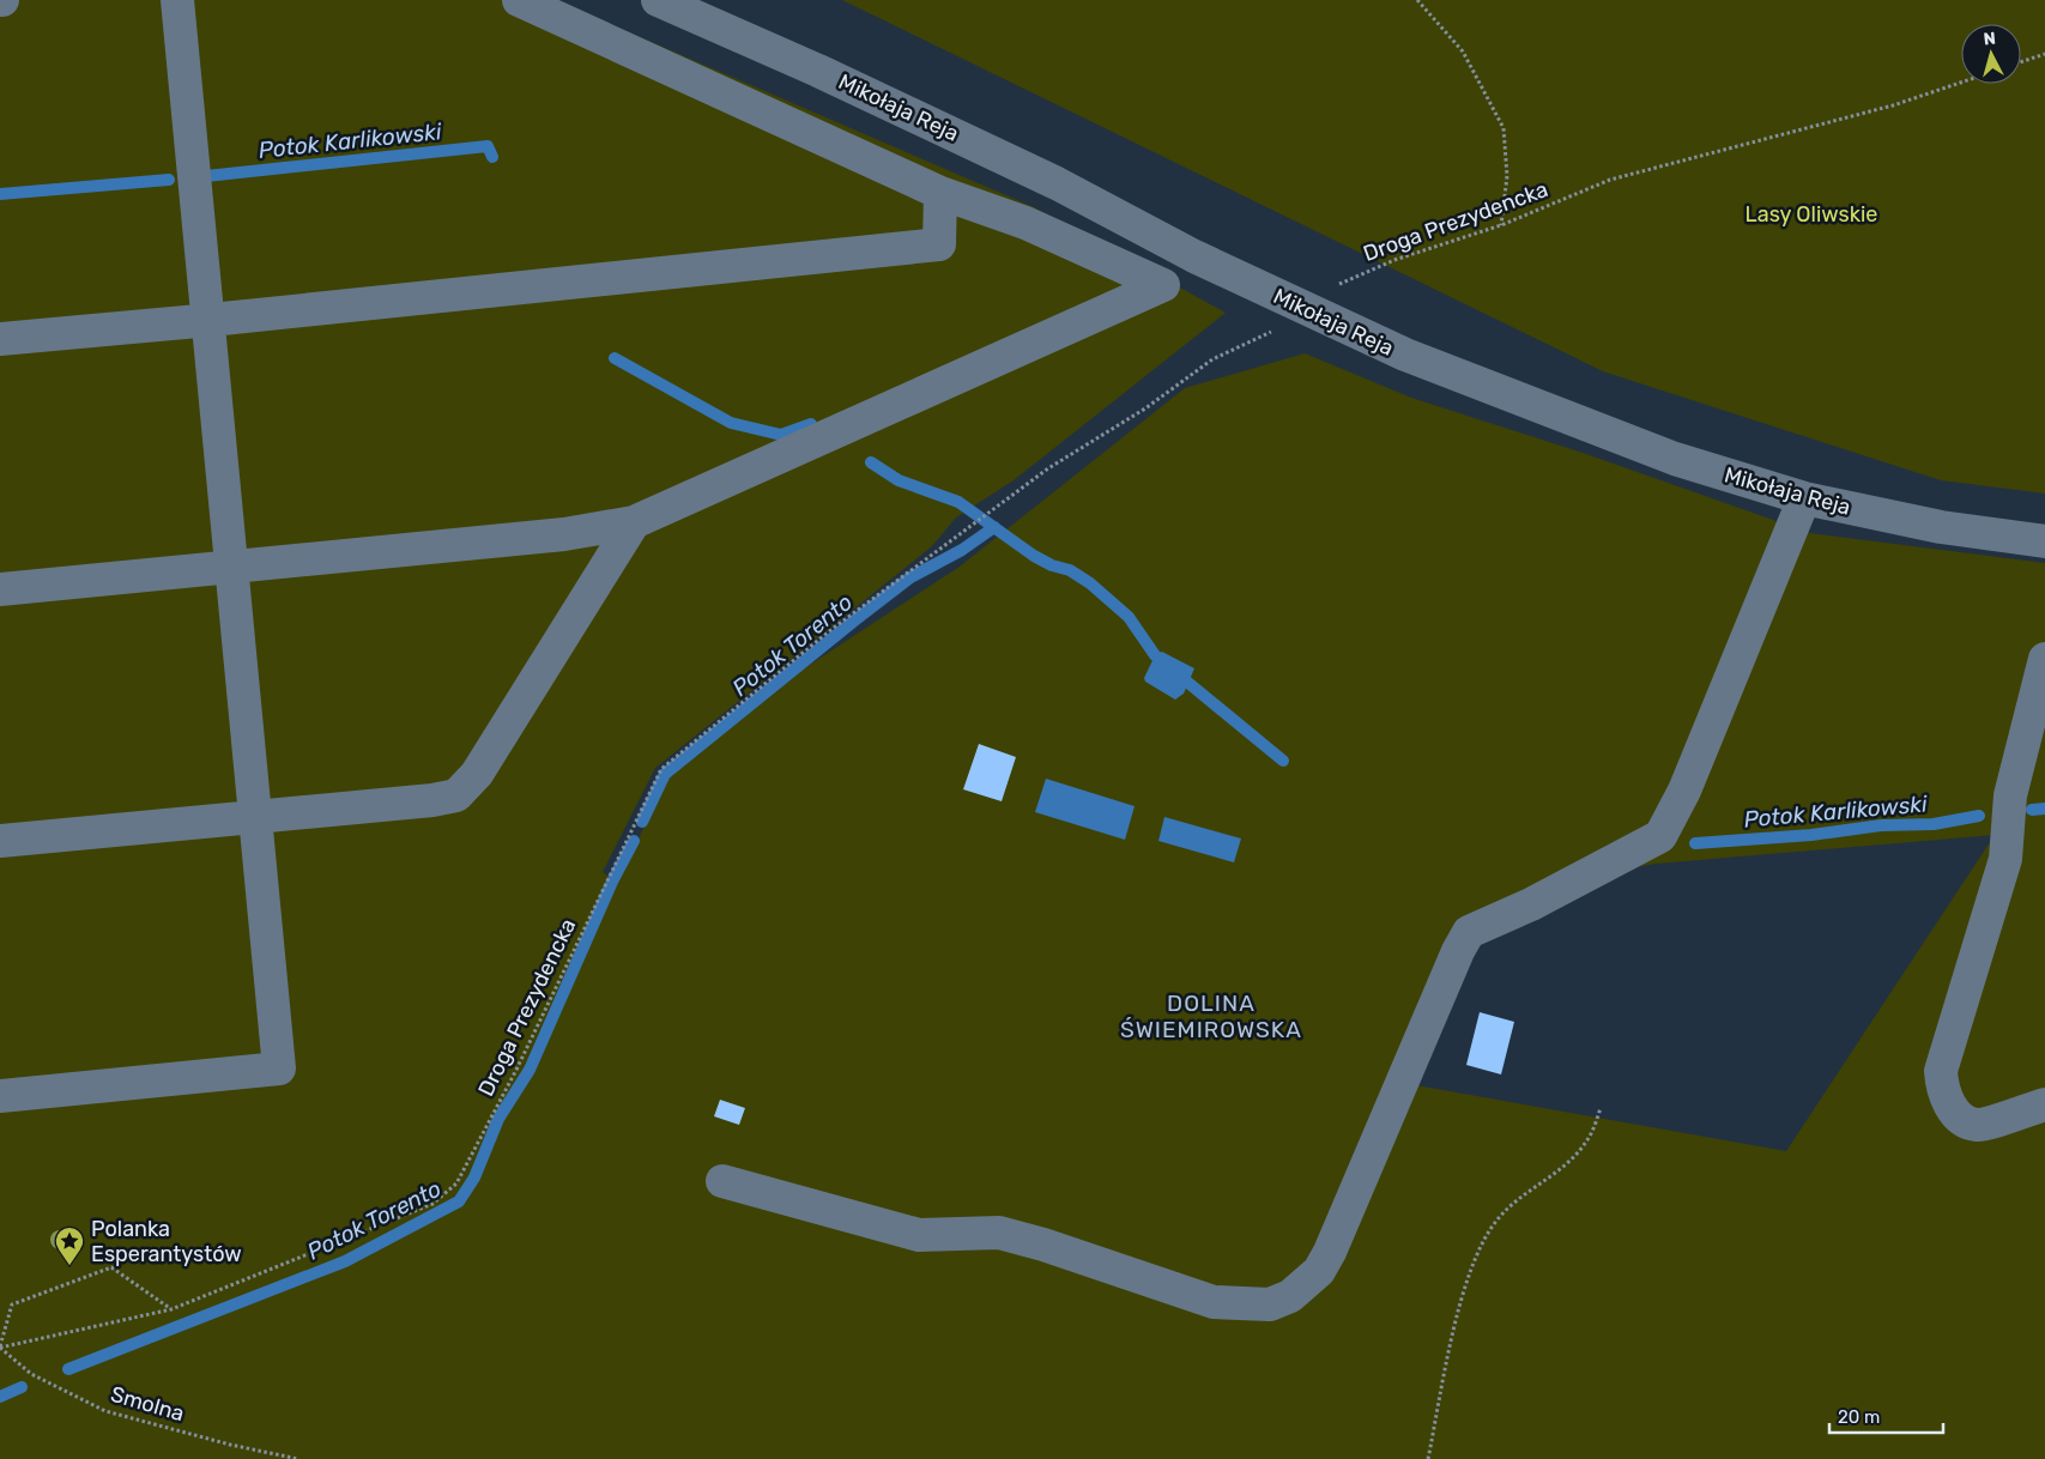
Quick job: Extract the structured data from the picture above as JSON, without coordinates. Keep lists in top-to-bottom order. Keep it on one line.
{"streets":{"street":["Mikołaja Reja"],"path":["Droga Prezydencka","Smolna"]},"crossings":[["Mikołaja Reja","Droga Prezydencka"],["Droga Prezydencka","Smolna"]],"districts":["DOLINA ŚWIEMIROWSKA"],"water":["Potok Karlikowski","Potok Torento"],"parks":["Lasy Oliwskie"],"places":{"place":["Polanka Esperantystów"]},"scale_bar":"20 m","north":"top"}
